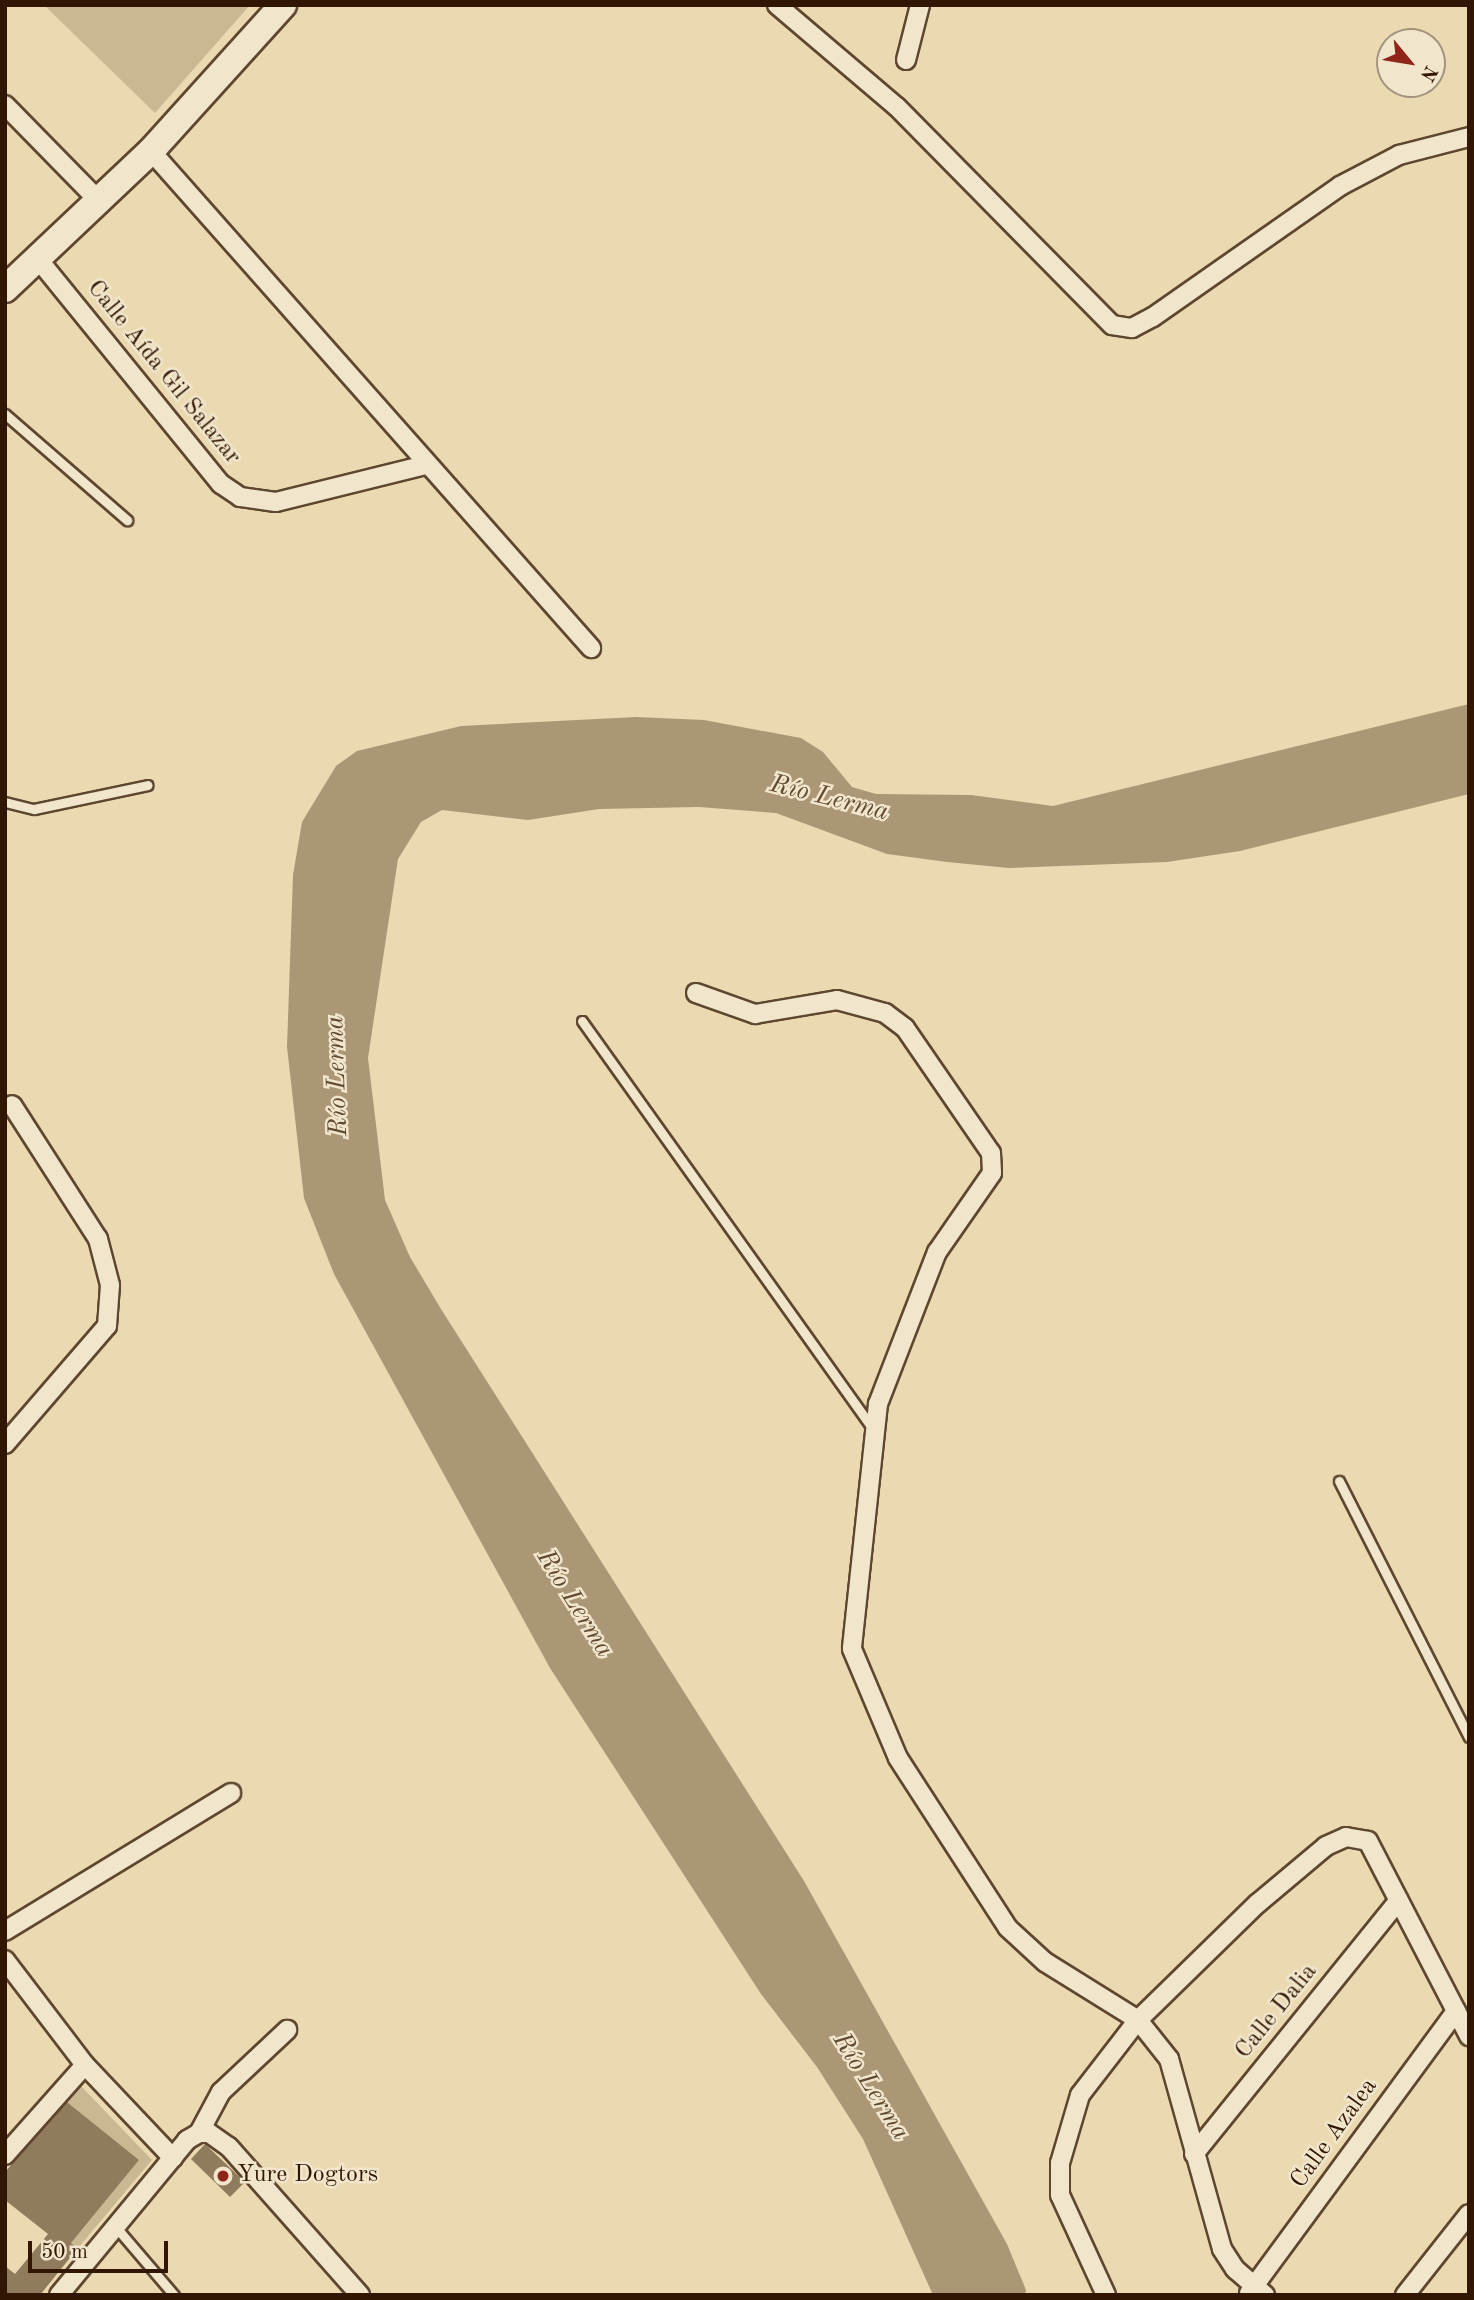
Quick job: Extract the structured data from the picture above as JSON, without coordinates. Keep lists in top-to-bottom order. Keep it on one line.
{"streets":{"street":["Calle Aída Gil Salazar","Calle Dalia","Calle Azalea"]},"water":["Río Lerma"],"places":["Yure Dogtors"],"scale_bar":"50 m","north":"bottom right"}
